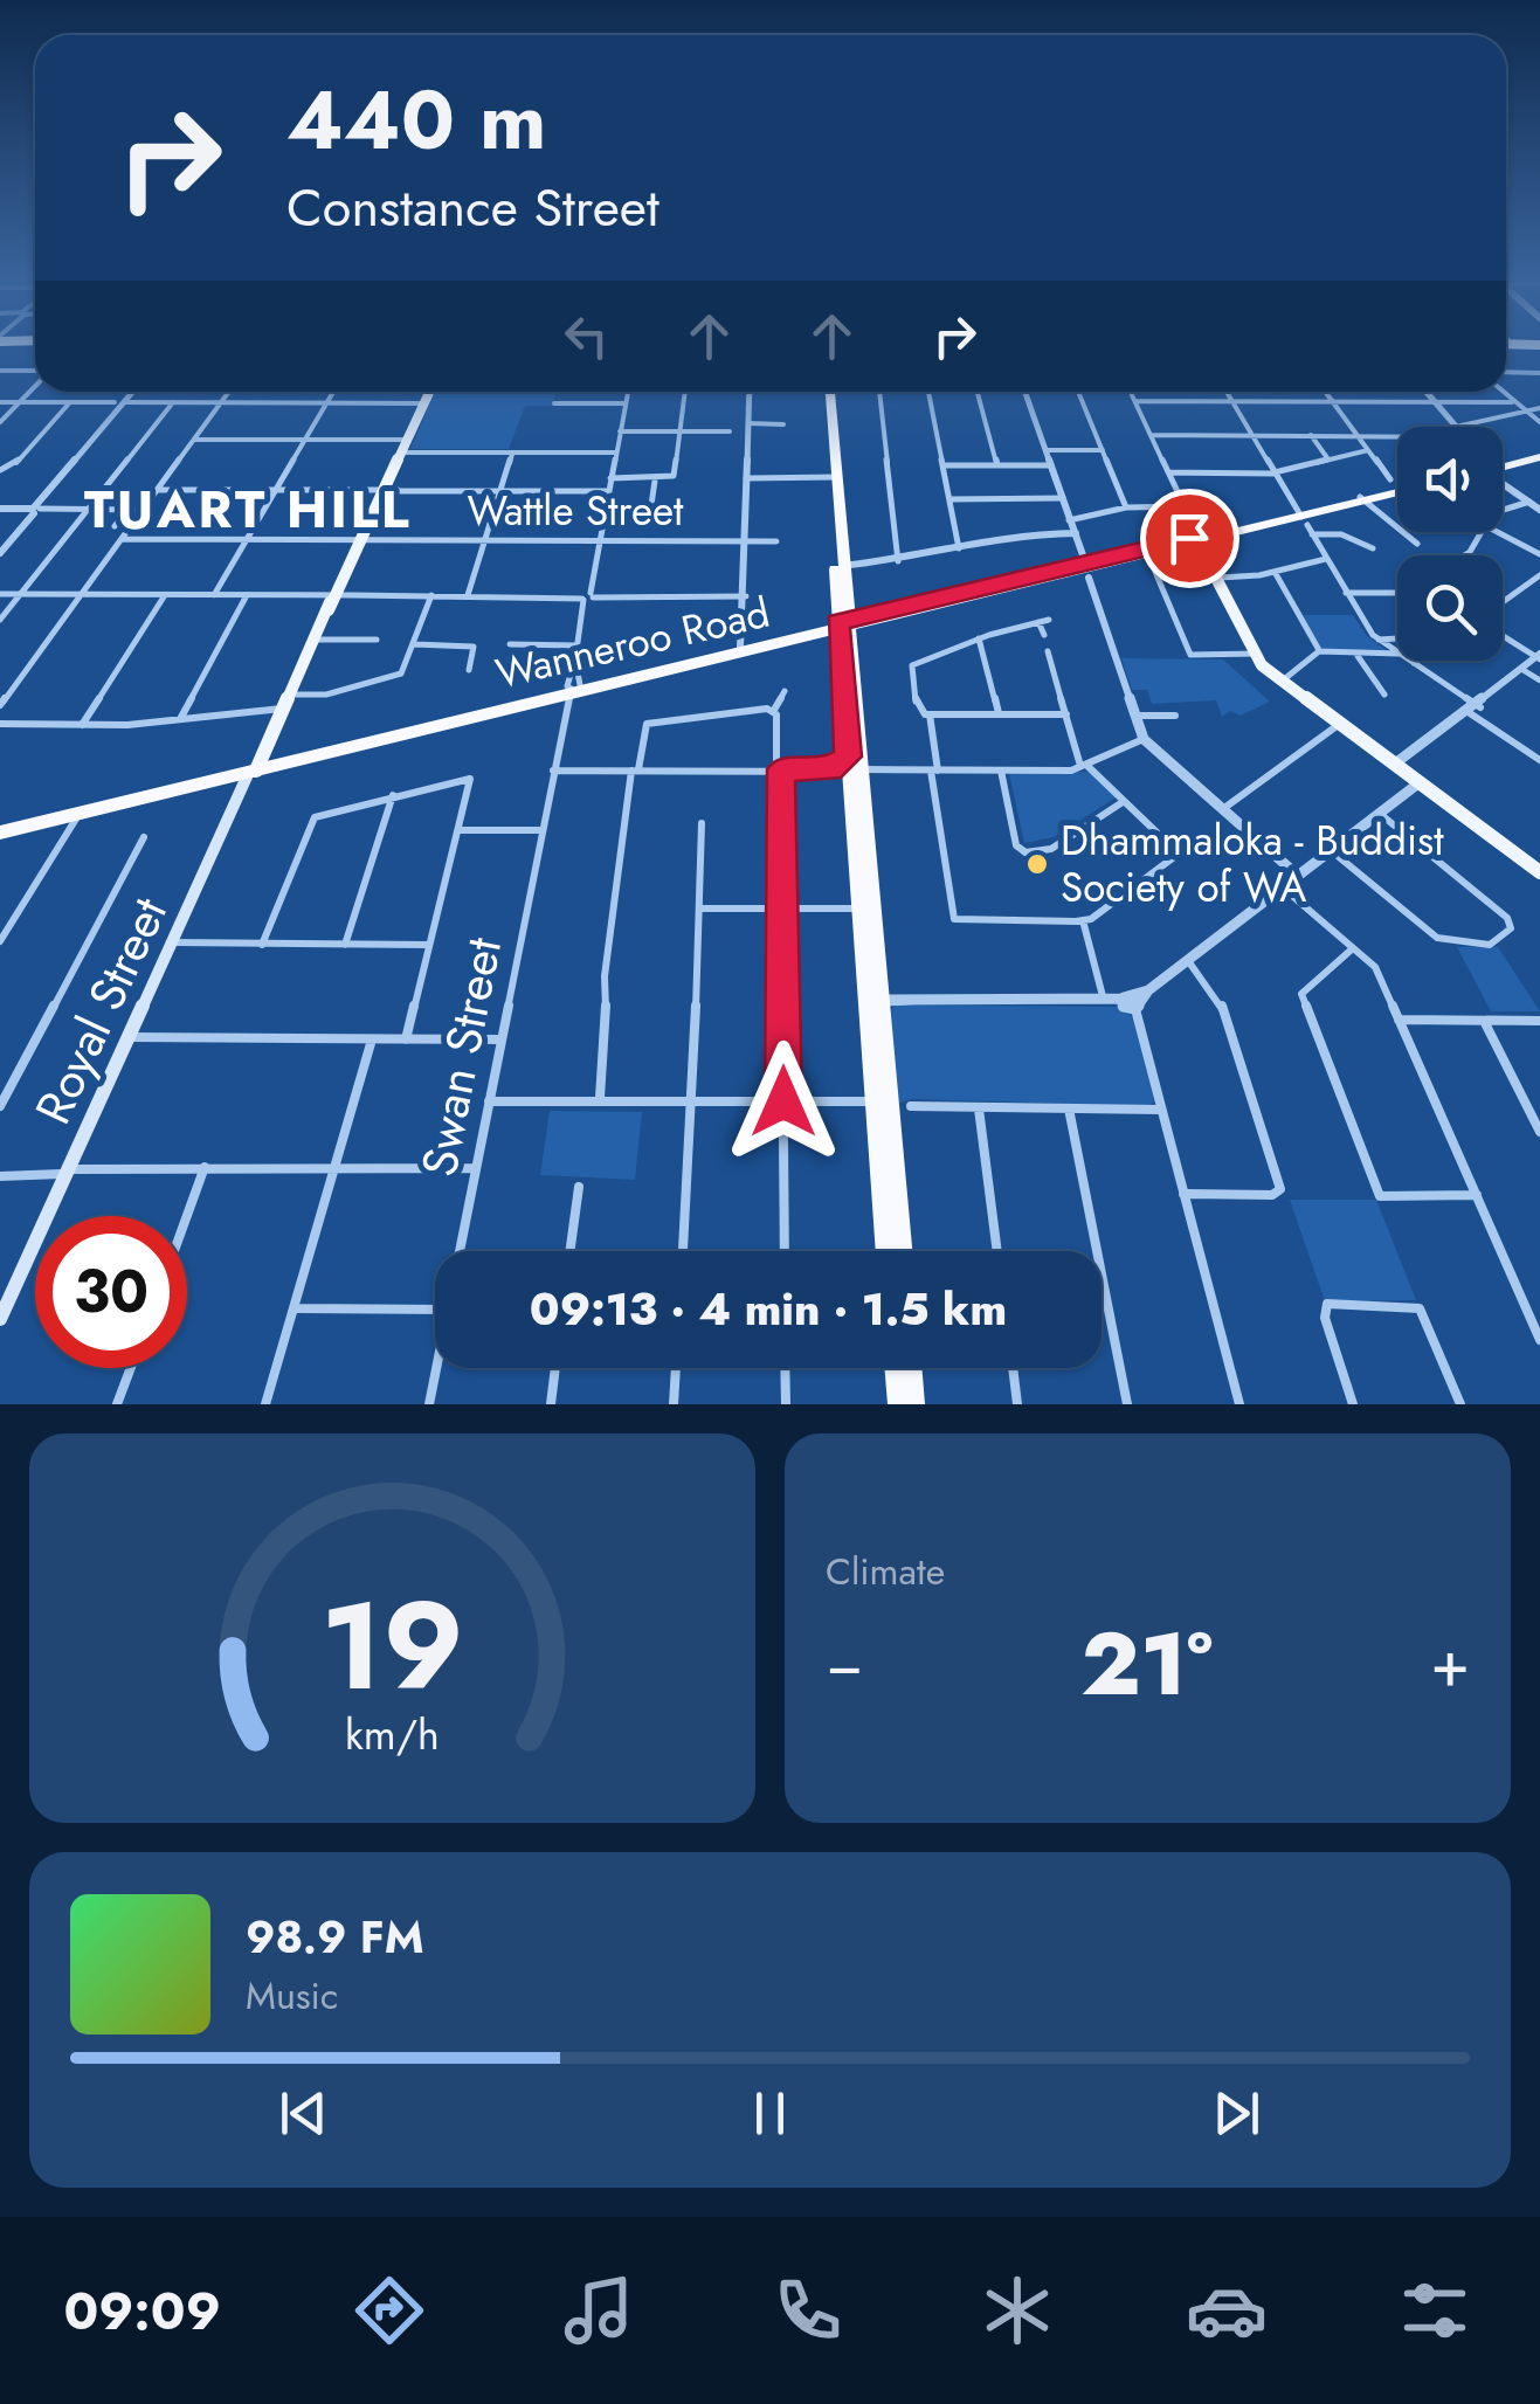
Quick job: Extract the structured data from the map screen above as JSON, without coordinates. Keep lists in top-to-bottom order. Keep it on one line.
{"streets":{"highway":["Wanneroo Road"],"main road":["Royal Street"],"street":["Wattle Street","Swan Street"]},"crossings":[["Wattle Street","Royal Street"],["Wattle Street","Swan Street"],["Wanneroo Road","Royal Street"],["Wanneroo Road","Swan Street"]],"districts":["TUART HILL"],"places":["Dhammaloka - Buddist Society of WA"],"page":{"turn":["440 m","Constance Street"],"limit":"30","trip":"09:13 · 4 min · 1.5 km","tile":"Climate","heat":["−","21°","+"],"song":["98.9 FM","Music"],"tabs":"09:09","gauge":["19","km/h"]}}
